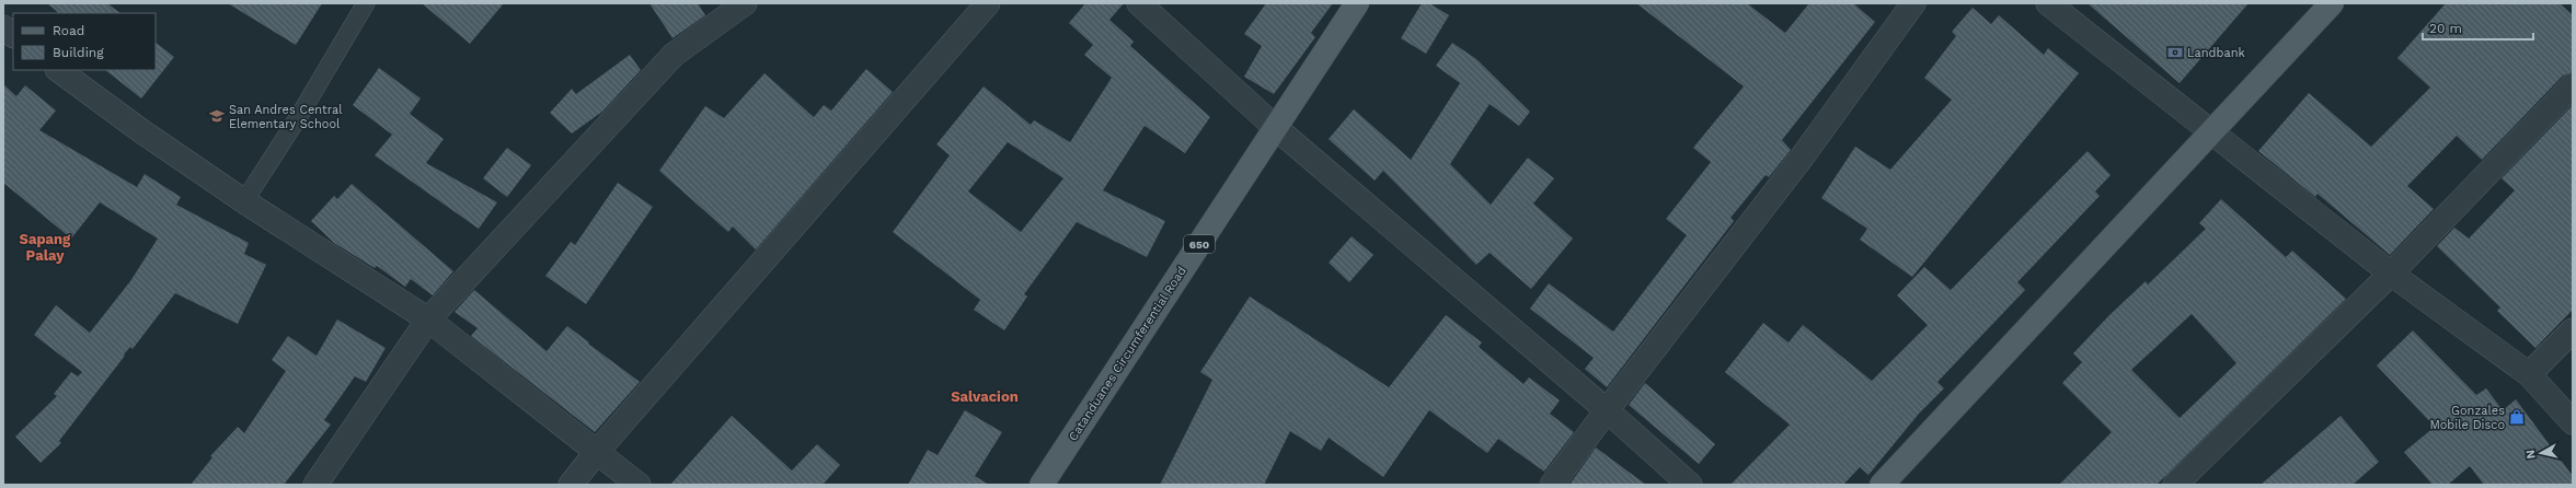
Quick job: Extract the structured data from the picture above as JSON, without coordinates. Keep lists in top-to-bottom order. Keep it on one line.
{"streets":{"main road":["650","Catanduanes Circumferential Road"]},"districts":["Sapang Palay","Salvacion"],"places":{"bank":["Landbank"],"school or university":["San Andres Central Elementary School"],"shop":["Gonzales Mobile Disco"]},"legend":["Road","Building"],"scale_bar":"20 m","north":"left"}
